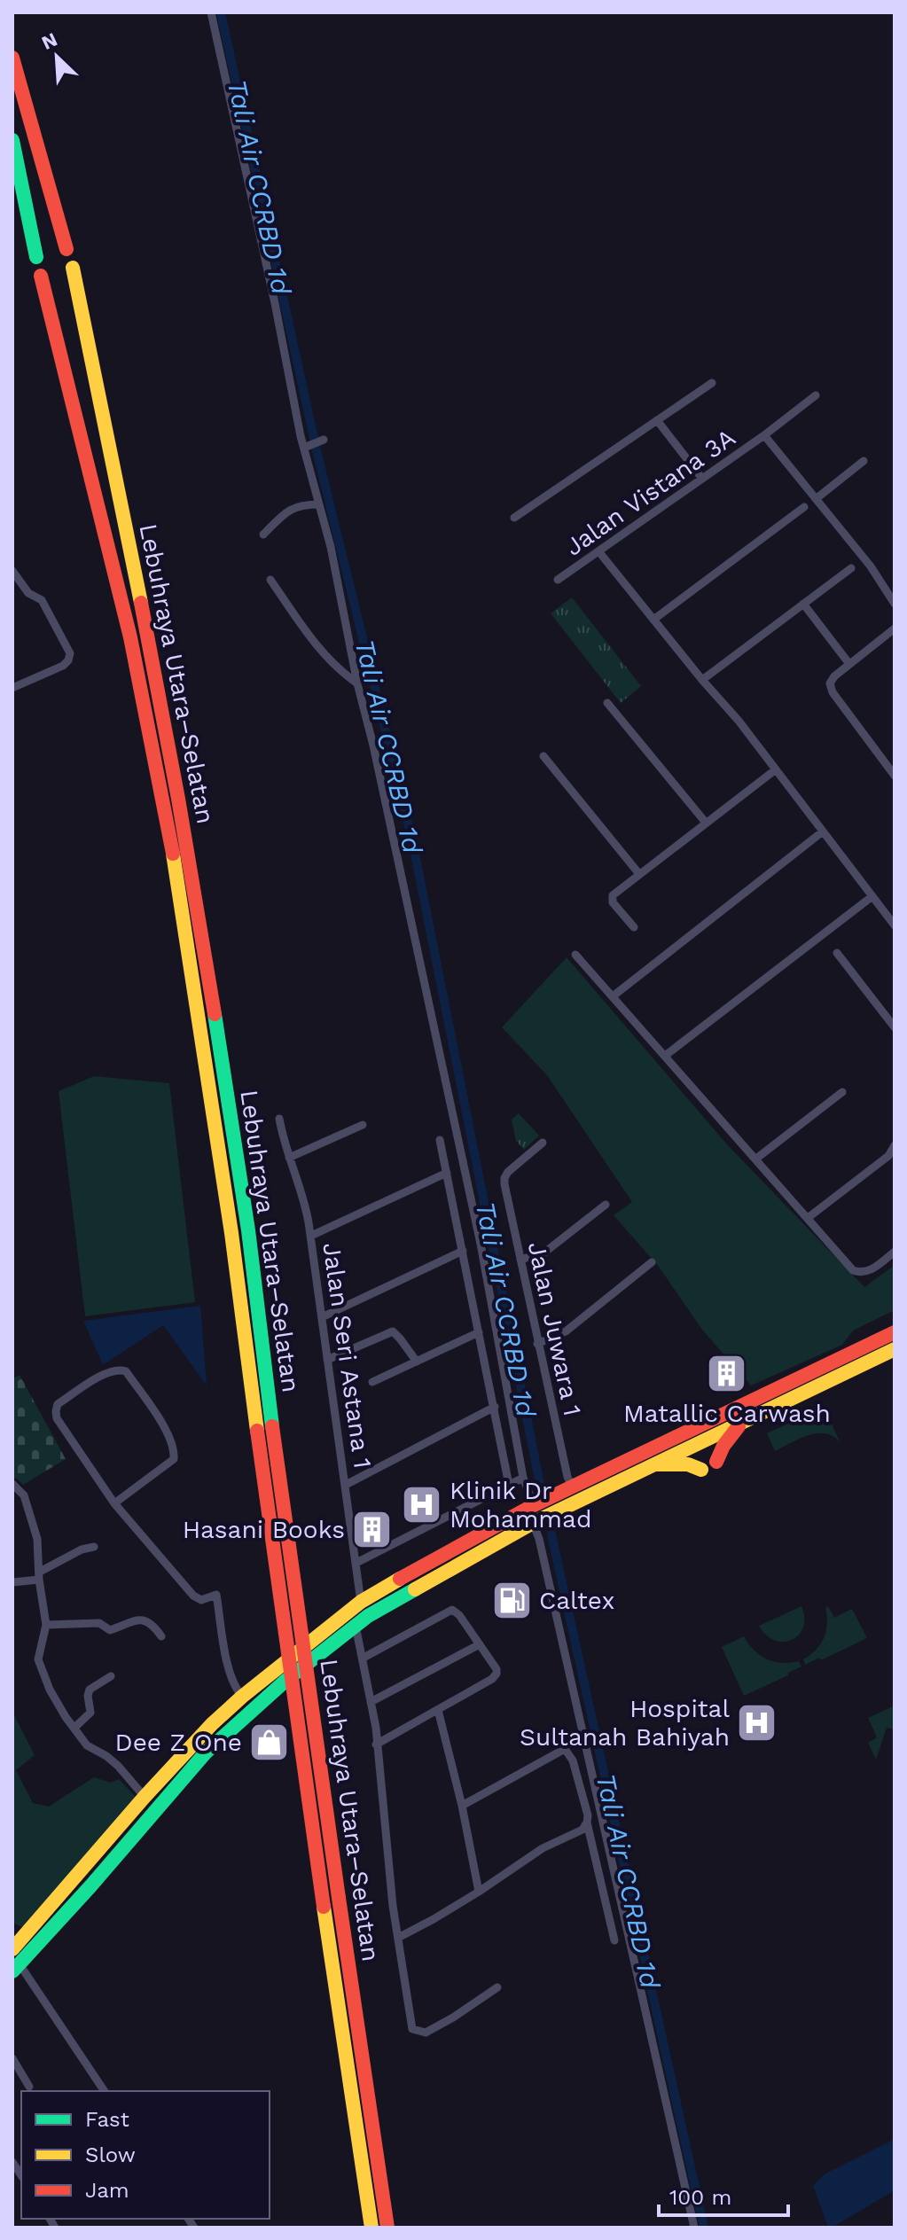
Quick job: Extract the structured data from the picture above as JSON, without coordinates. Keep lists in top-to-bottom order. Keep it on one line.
{"streets":{"highway":["Lebuhraya Utara–Selatan"],"street":["Jalan Vistana 3A","Jalan Juwara 1","Jalan Seri Astana 1"]},"water":["Tali Air CCRBD 1d"],"places":{"building":["Matallic Carwash","Hasani Books"],"hospital":["Klinik Dr Mohammad","Hospital Sultanah Bahiyah"],"fuel station":["Caltex"],"shop":["Dee Z One"]},"legend":["Fast","Slow","Jam"],"scale_bar":"100 m","north":"top left"}
